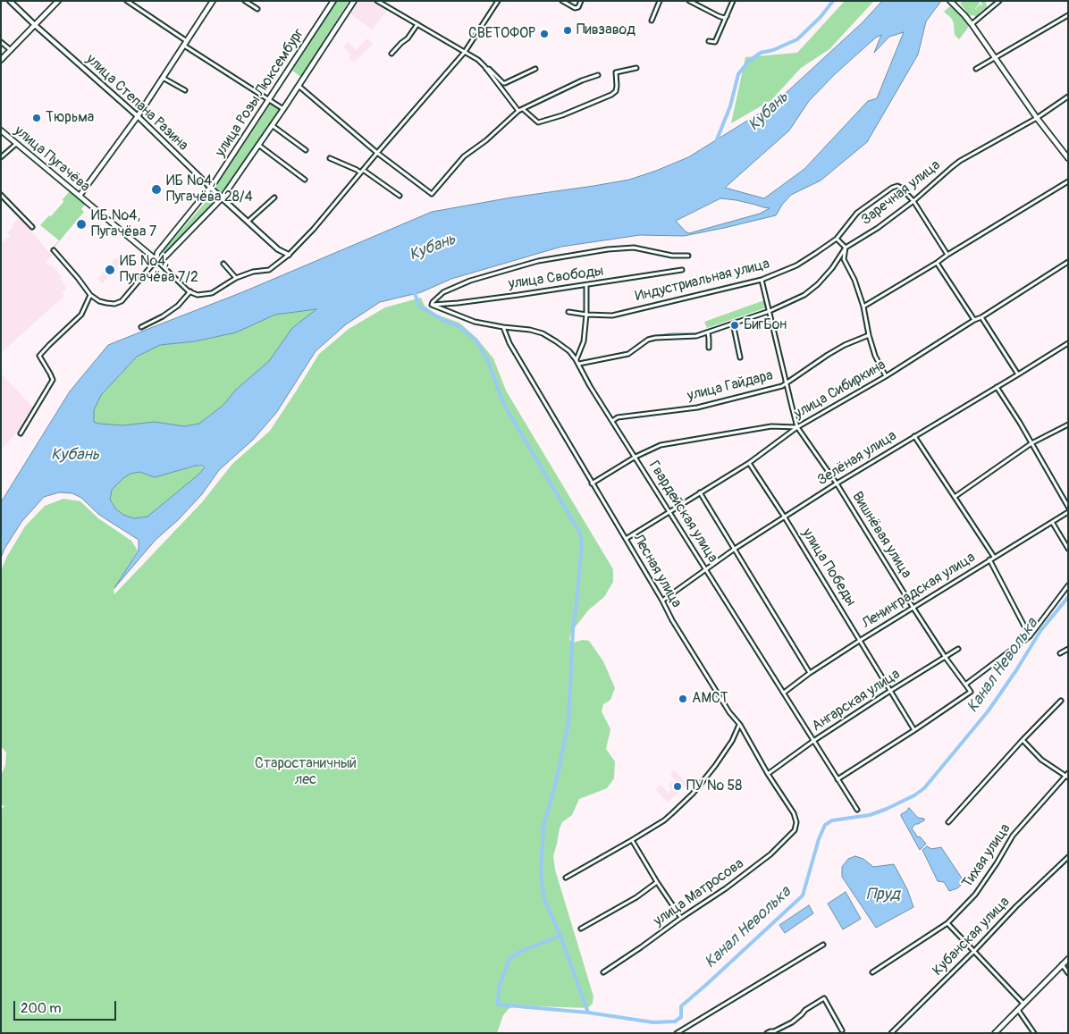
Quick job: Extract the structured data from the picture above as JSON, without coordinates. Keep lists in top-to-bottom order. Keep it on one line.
{"streets":{"main road":["улица Розы Люксембург","улица Пугачёва"],"street":["улица Степана Разина","Заречная улица","улица Свободы","Индустриальная улица","улица Гайдара","улица Сибиркина","Зелёная улица","Гвардейская улица","Вишнёвая улица","улица Победы","Лесная улица","Ленинградская улица","Ангарская улица","Тихая улица","улица Матросова","Кубанская улица"]},"crossings":[["улица Розы Люксембург","улица Степана Разина"],["улица Розы Люксембург","улица Пугачёва"],["Заречная улица","Индустриальная улица"],["Заречная улица","Гвардейская улица"],["Заречная улица","Вишнёвая улица"],["улица Свободы","Гвардейская улица"],["Индустриальная улица","Вишнёвая улица"],["улица Гайдара","Гвардейская улица"],["улица Гайдара","Вишнёвая улица"],["улица Сибиркина","Гвардейская улица"],["улица Сибиркина","Вишнёвая улица"],["улица Сибиркина","улица Победы"],["улица Сибиркина","Лесная улица"],["Зелёная улица","Гвардейская улица"],["Зелёная улица","Вишнёвая улица"],["Зелёная улица","улица Победы"],["Зелёная улица","Лесная улица"],["Гвардейская улица","Лесная улица"],["Гвардейская улица","Ленинградская улица"],["Гвардейская улица","Ангарская улица"],["Вишнёвая улица","улица Победы"],["Вишнёвая улица","Ленинградская улица"],["Вишнёвая улица","Ангарская улица"],["улица Победы","Ленинградская улица"],["улица Победы","Ангарская улица"],["Лесная улица","Ангарская улица"],["Лесная улица","улица Матросова"]],"water":["Кубань","Канал Неволька","Пруд"],"parks":["Старостаничный лес"],"places":["Пивзавод","СВЕТОФОР","Тюрьма","ИБ №4, Пугачёва 28/4","ИБ №4, Пугачёва 7","ИБ №4, Пугачёва 7/2","БигБон","АМСТ","ПУ № 58"],"scale_bar":"200 m"}
